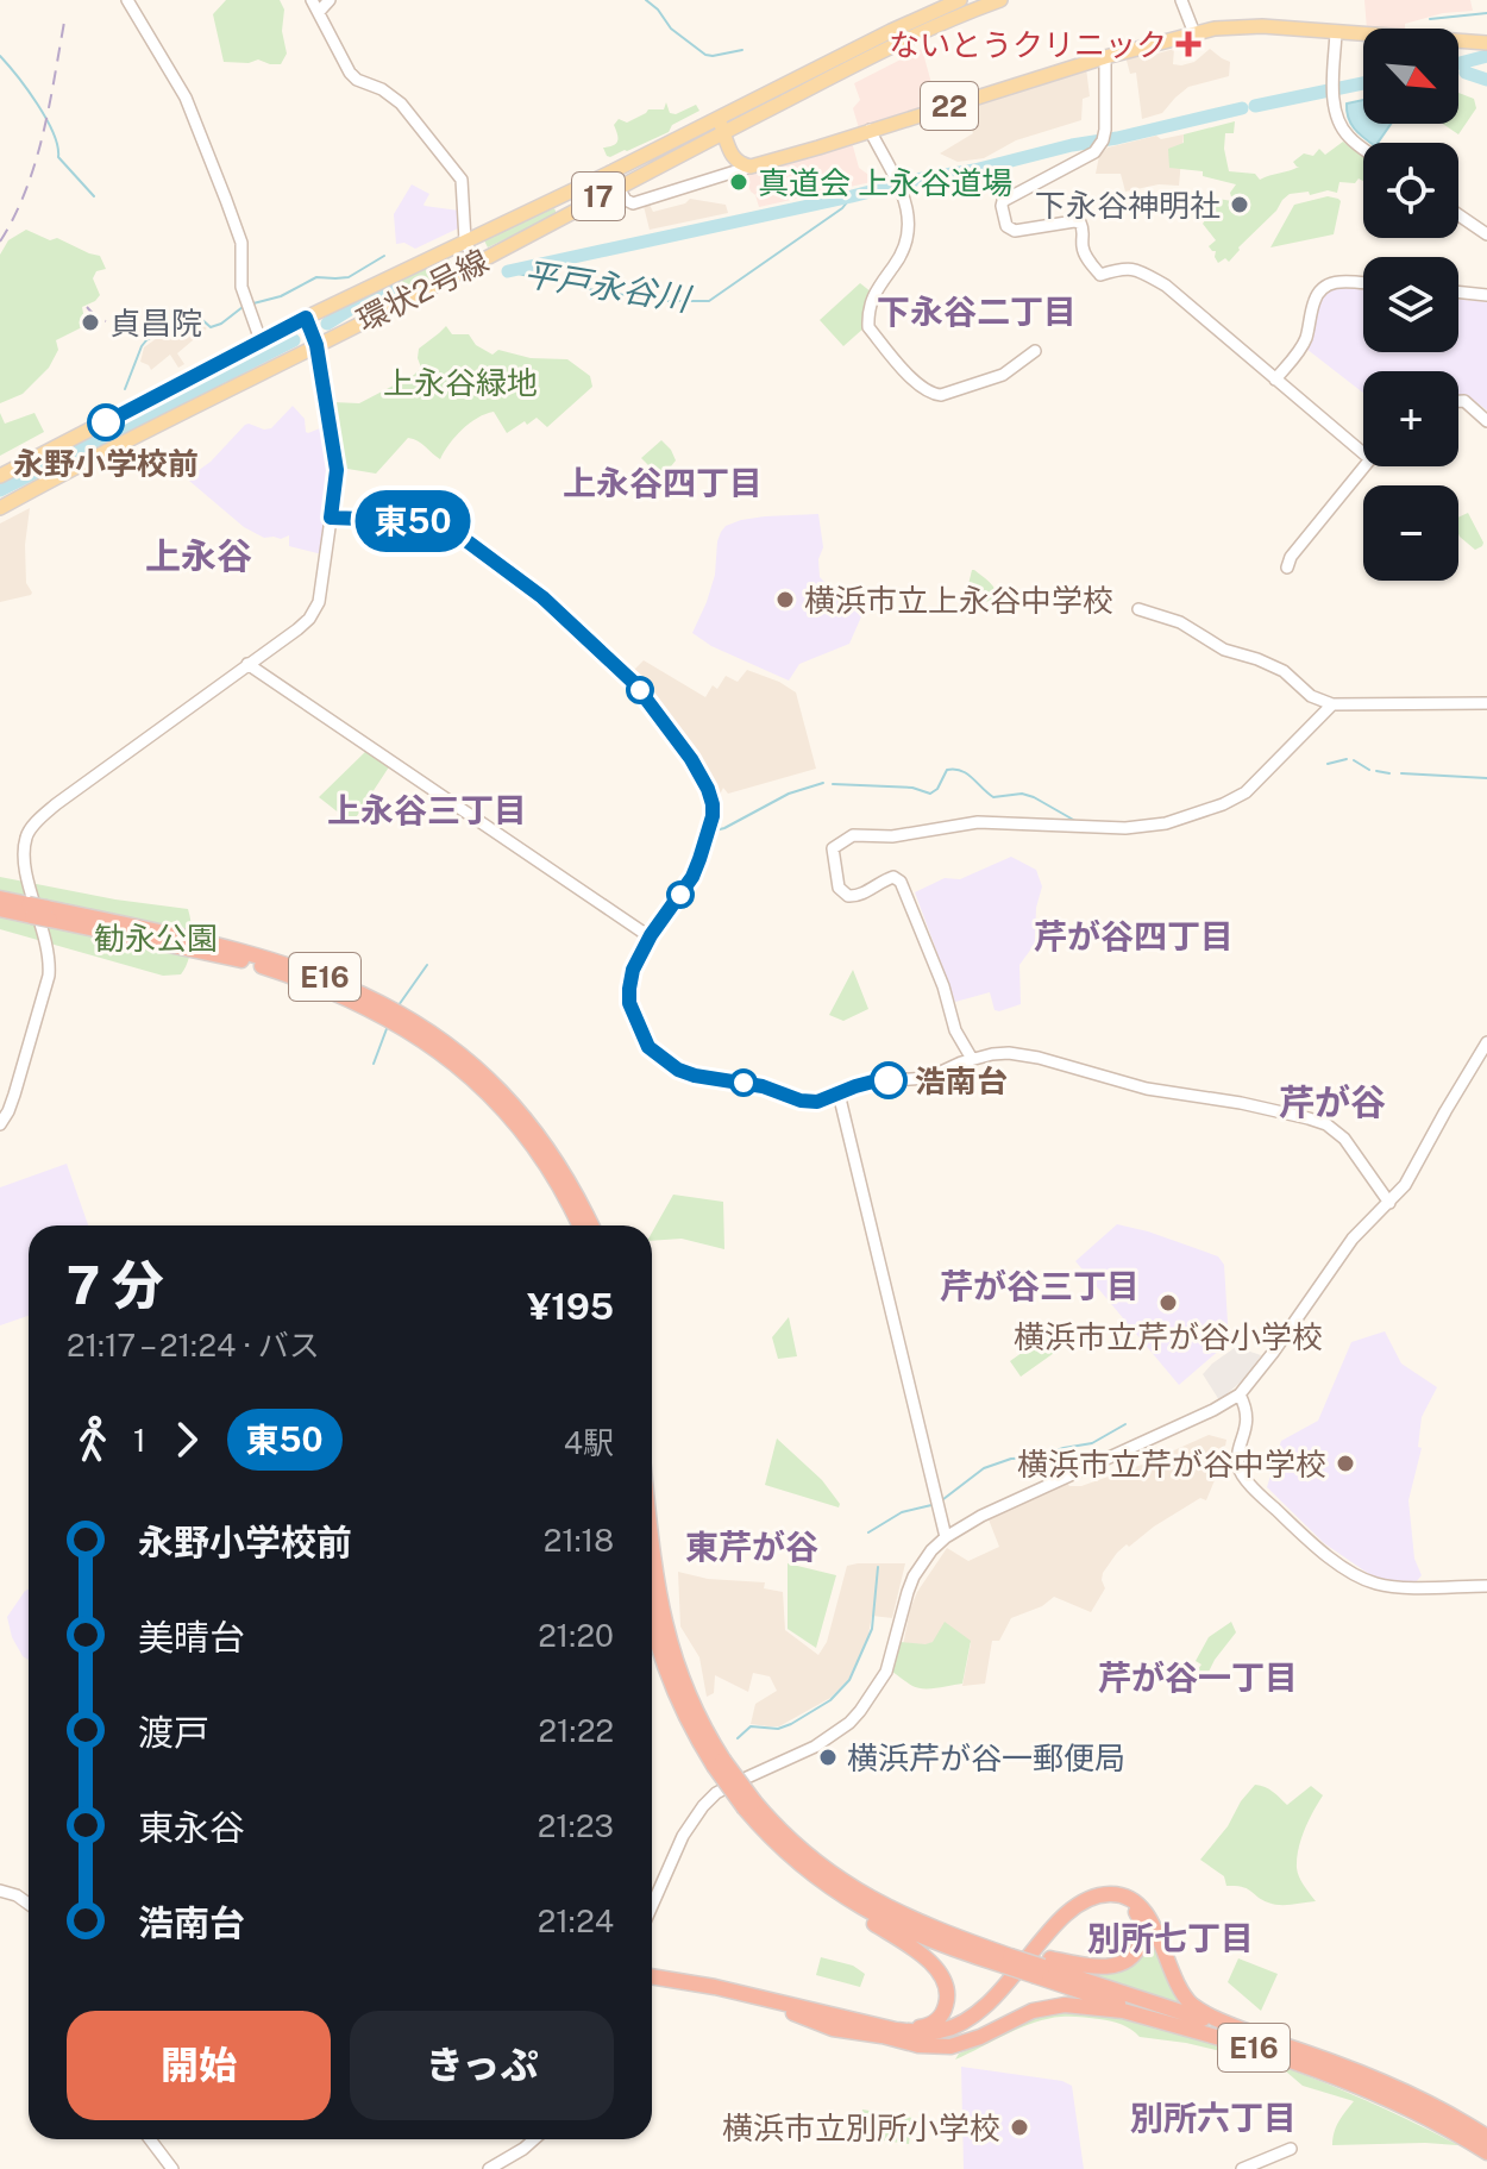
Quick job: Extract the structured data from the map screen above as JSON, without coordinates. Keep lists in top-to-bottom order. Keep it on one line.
{"streets":{"highway":["E16"],"main road":["22","17","環状2号線"]},"districts":["下永谷二丁目","上永谷四丁目","上永谷","上永谷三丁目","芹が谷四丁目","芹が谷","芹が谷三丁目","東芹が谷","芹が谷一丁目","別所七丁目","別所六丁目"],"water":["平戸永谷川"],"parks":["上永谷緑地","勧永公園"],"places":{"health":["ないとうクリニック"],"other":["真道会 上永谷道場","下永谷神明社","貞昌院","永野小学校前","横浜市立上永谷中学校","浩南台","横浜市立芹が谷小学校","横浜市立芹が谷中学校","横浜芹が谷一郵便局","横浜市立別所小学校"]},"lines":["bus line 東50"],"north":"bottom right","page":{"on_map":"東50","map_buttons":["+","−"],"heading":["7 分","21:17 – 21:24 · バス","¥195"],"legs":["1","東50","4駅"],"list":[{"name":"永野小学校前","value":"21:18"},{"name":"美晴台","value":"21:20"},{"name":"渡戸","value":"21:22"},{"name":"東永谷","value":"21:23"},{"name":"浩南台","value":"21:24"}],"buttons":["開始","きっぷ"]}}
